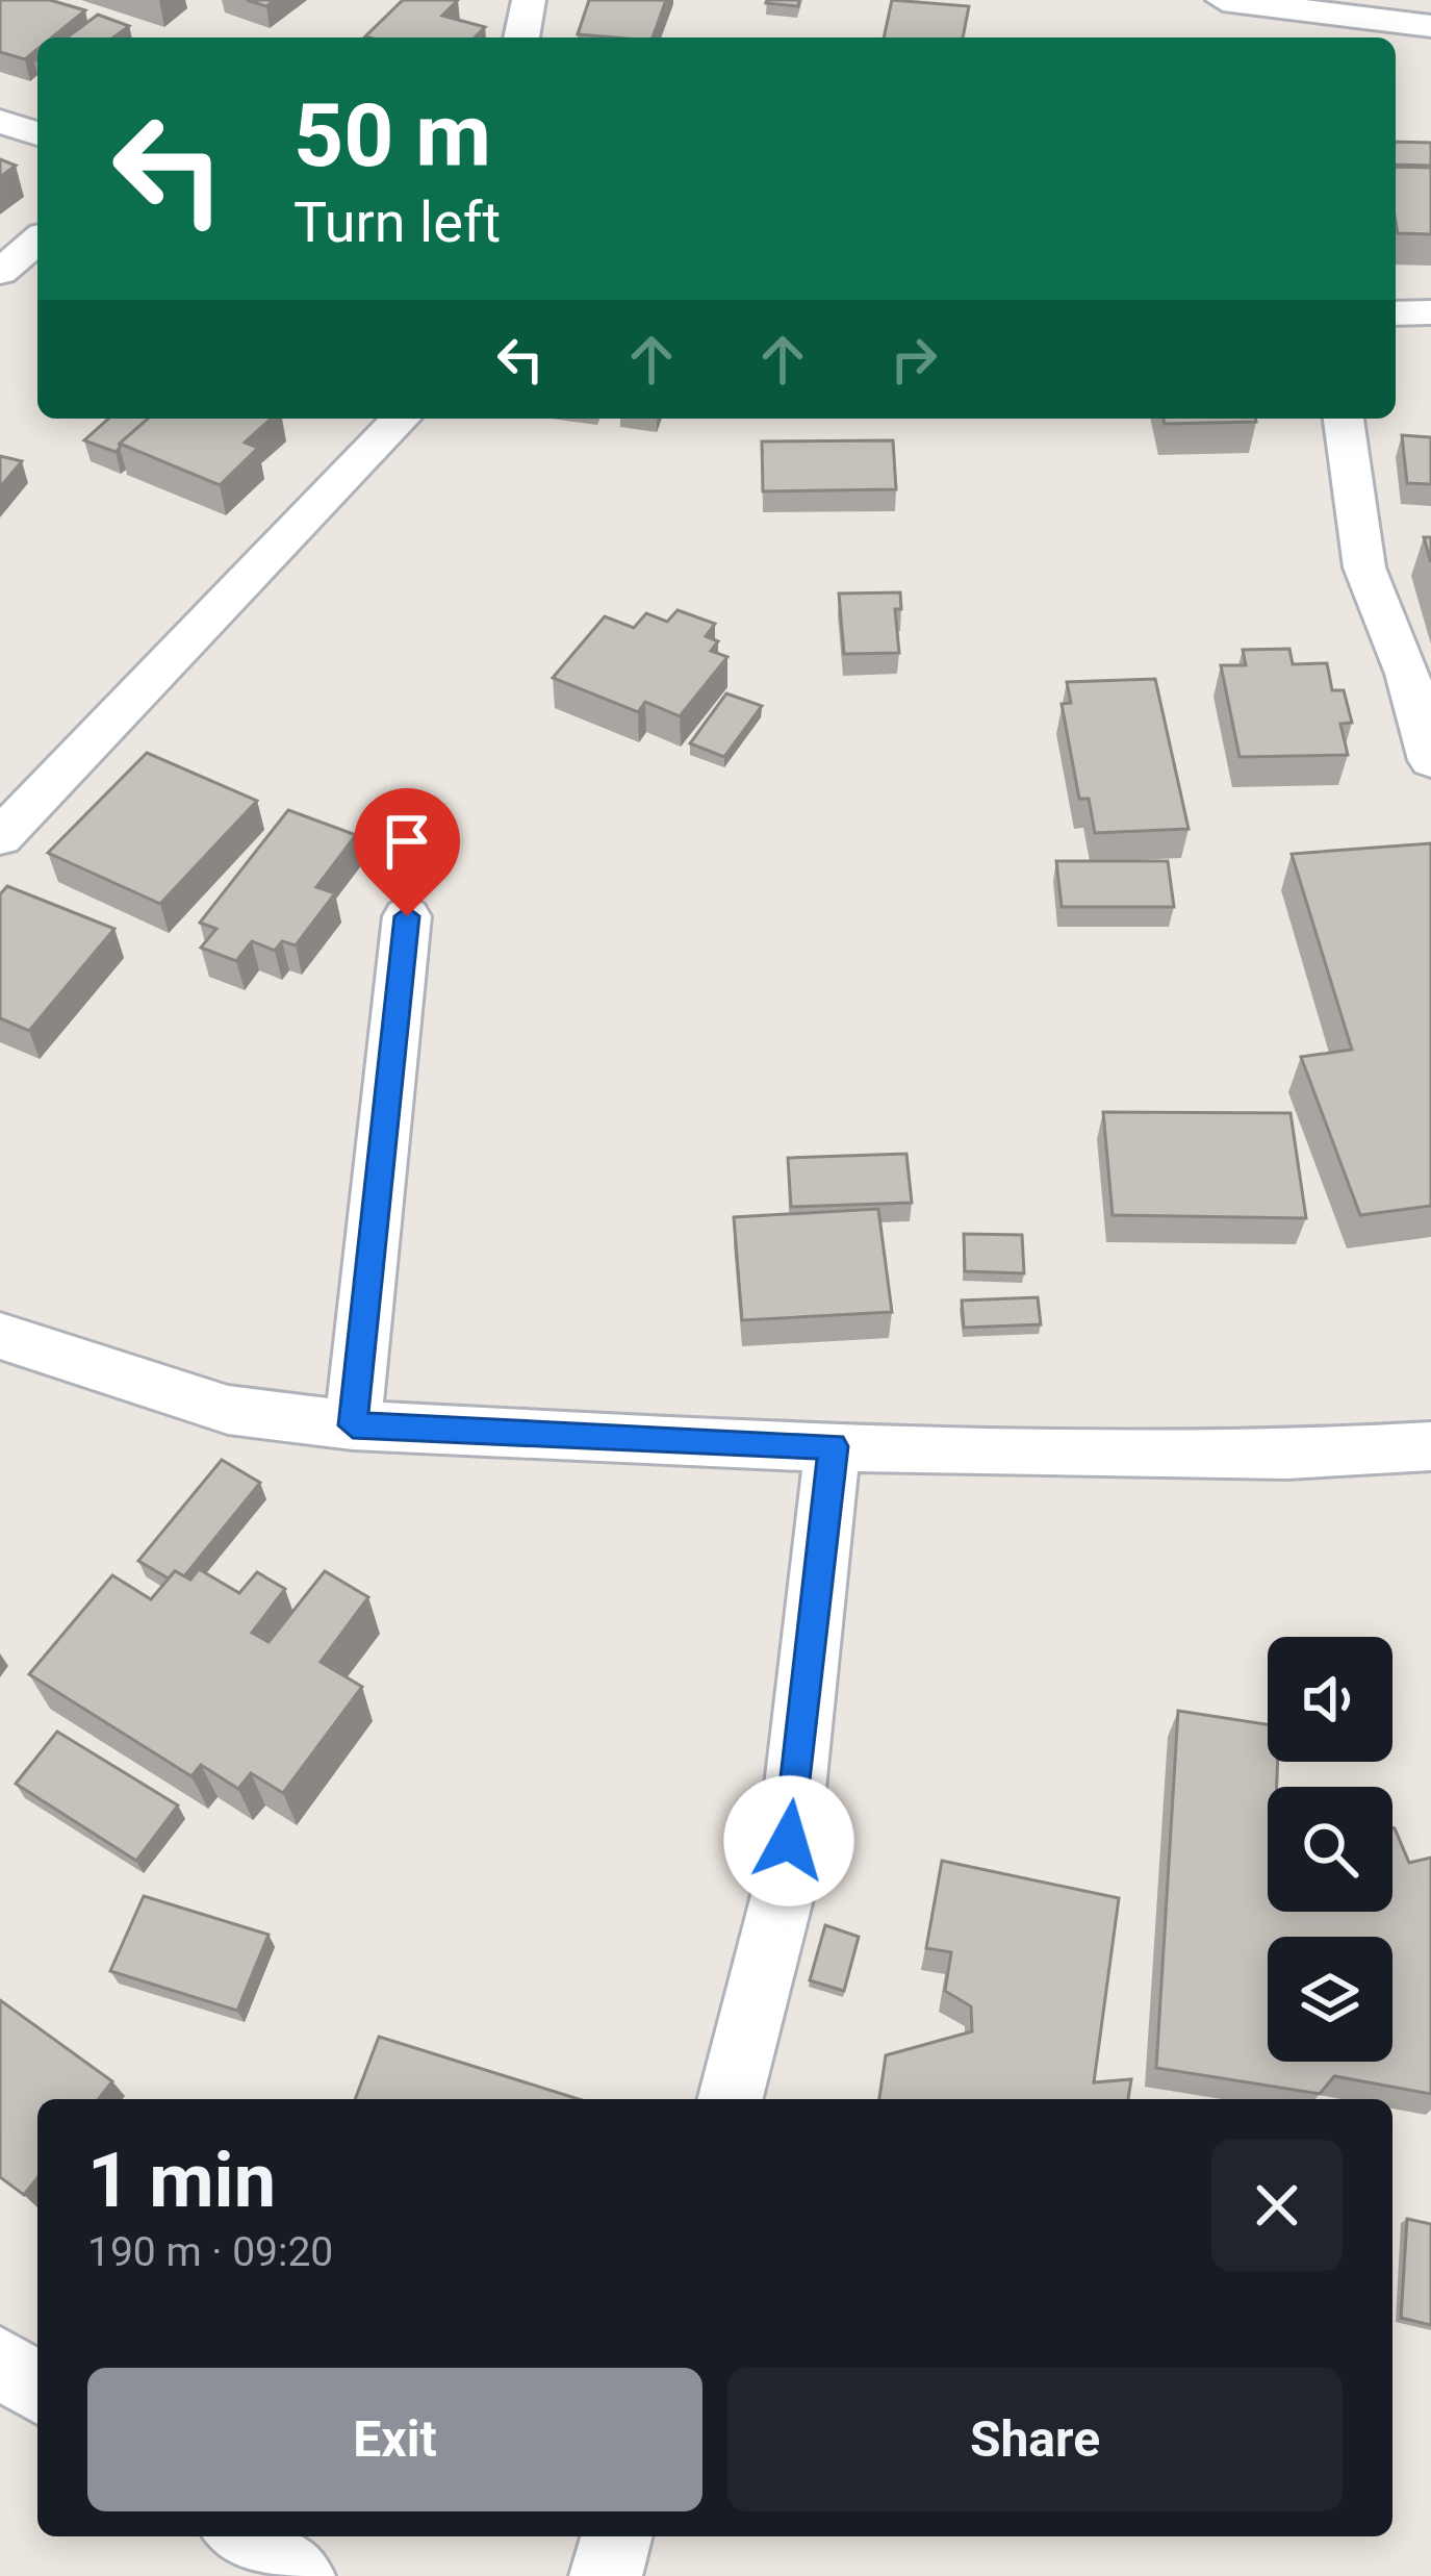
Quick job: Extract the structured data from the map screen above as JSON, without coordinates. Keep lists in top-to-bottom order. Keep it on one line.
{"page":{"turn":["50 m","Turn left"],"heading":["1 min","190 m · 09:20"],"buttons":["Exit","Share"]}}
